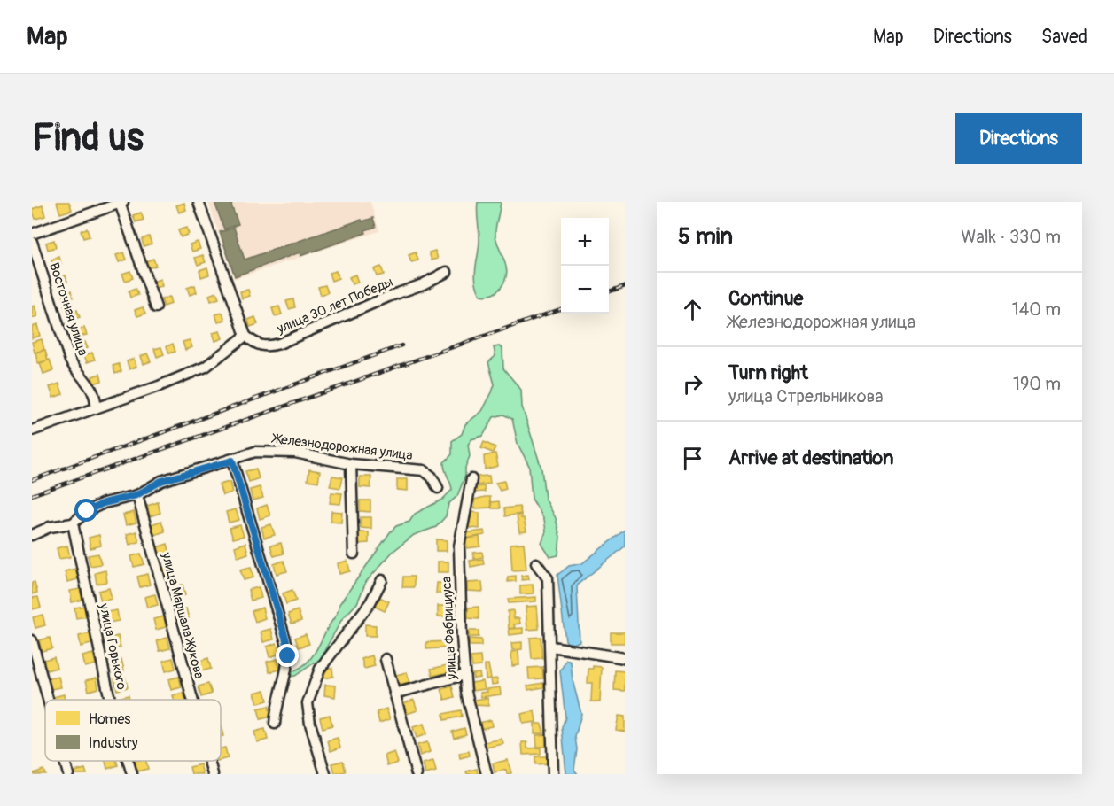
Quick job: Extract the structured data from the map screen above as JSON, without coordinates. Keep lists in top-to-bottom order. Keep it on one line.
{"streets":{"street":["улица 30 лет Победы","Восточная улица","Железнодорожная улица","улица Маршала Жукова","улица Фабрициуса","улица Горького"]},"crossings":[["Железнодорожная улица","улица Маршала Жукова"],["Железнодорожная улица","улица Горького"]],"legend":["Homes","Industry"],"page":{"header":"Map","nav":["Map","Directions","Saved"],"buttons":"Directions","title":"Find us","heading":["5 min","Walk · 330 m"],"map_buttons":["+","−"],"list":[["Continue","Железнодорожная улица","140 m"],["Turn right","улица Стрельникова","190 m"],"Arrive at destination"]}}
